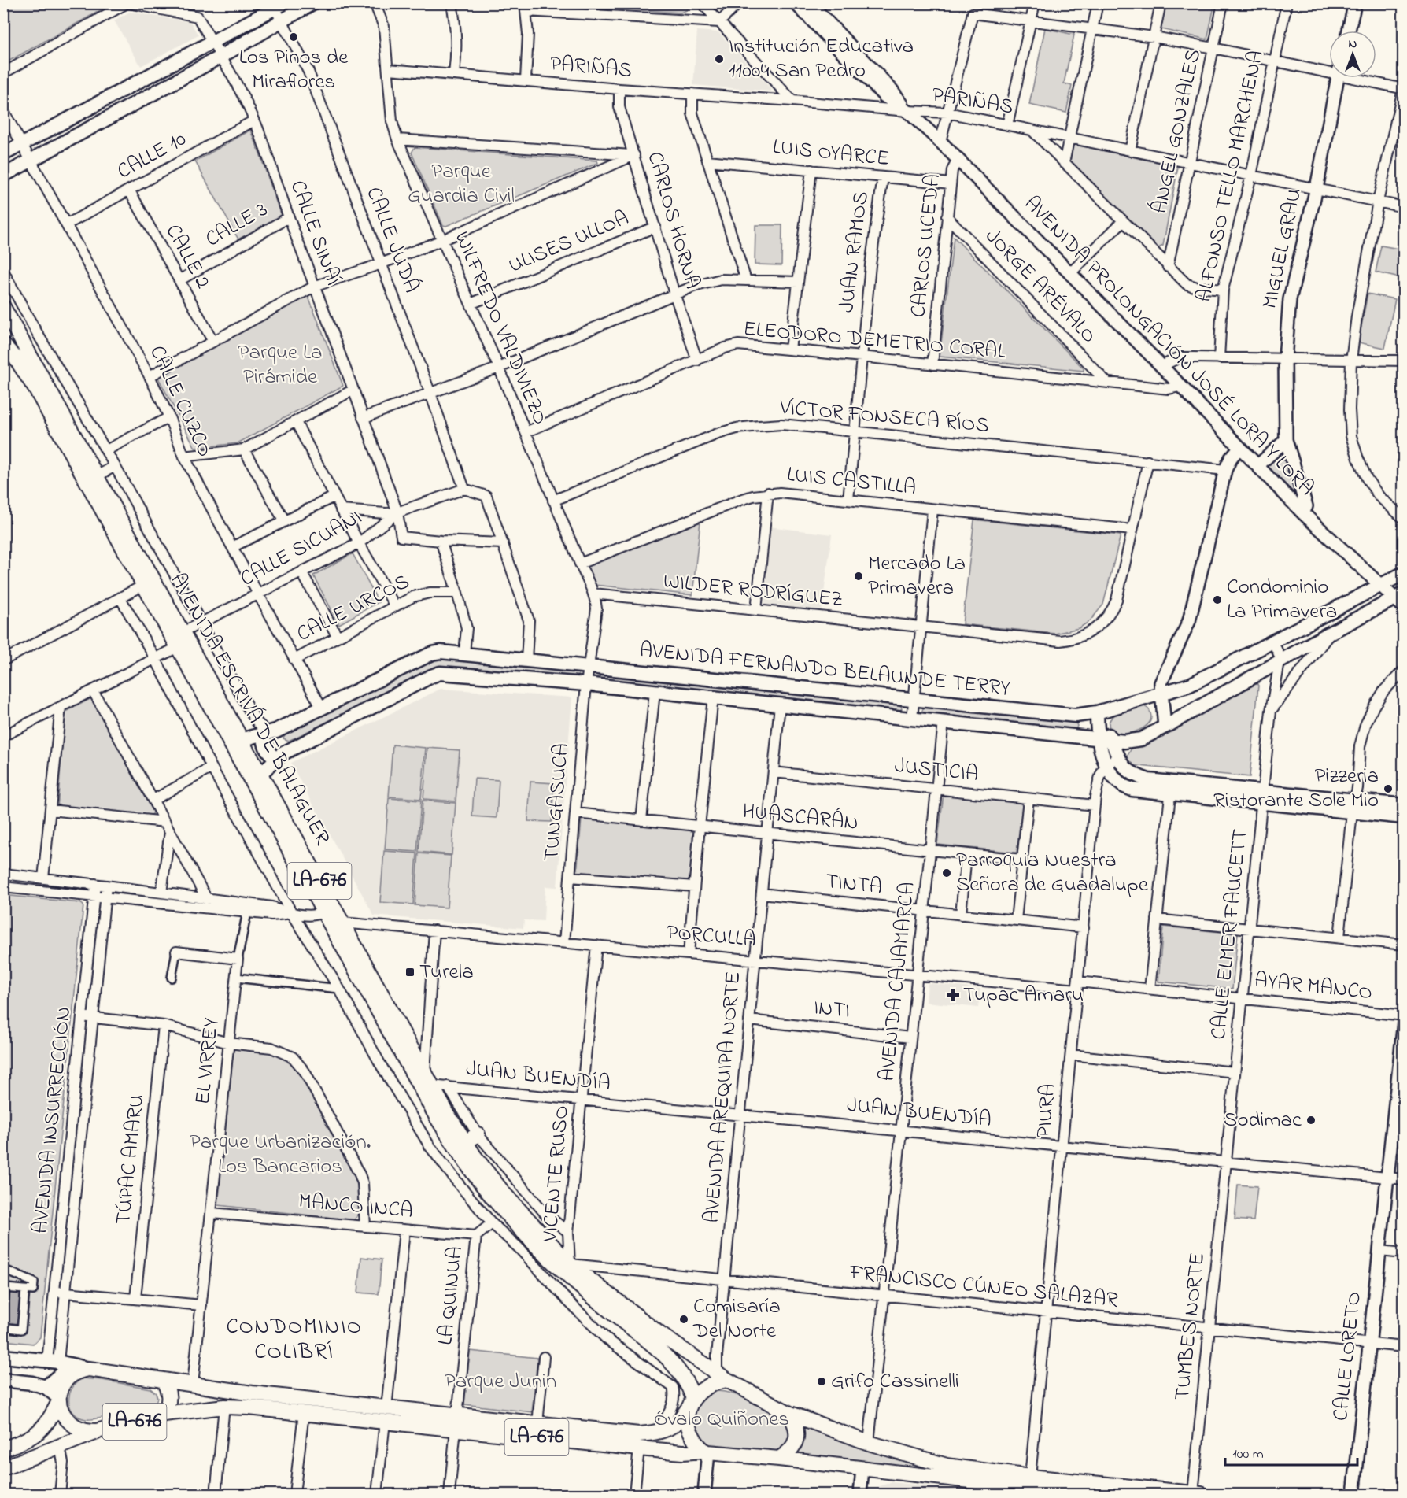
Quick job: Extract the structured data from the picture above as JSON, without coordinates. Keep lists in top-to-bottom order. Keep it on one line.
{"streets":{"main road":["AVENIDA FERNANDO BELAUNDE TERRY","AVENIDA ESCRIVÁ DE BALAGUER","LA-676"],"street":["PARIÑAS","ÁNGEL GONZALES","LUIS OYARCE","CALLE 10","ALFONSO TELLO MARCHENA","CARLOS HORNA","CALLE 3","CALLE SINAÍ","CALLE JUDÁ","ULISES ULLOA","CARLOS UCEDA","MIGUEL GRAU","JUAN RAMOS","CALLE 2","JORGE ARÉVALO","WILFREDO VALDIVIEZO","ELEODORO DEMETRIO CORAL","AVENIDA PROLONGACIÓN JOSÉ LORA Y LORA","CALLE CUZCO","VÍCTOR FONSECA RÍOS","LUIS CASTILLA","CALLE SICUANI","WILDER RODRÍGUEZ","CALLE URCOS","JUSTICIA","TUNGASUCA","HUASCARÁN","TINTA","CALLE ELMER FAUCETT","PORCULLA","AVENIDA CAJAMARCA","AYAR MANCO","INTI","EL VIRREY","JUAN BUENDÍA","AVENIDA AREQUIPA NORTE","PIURA","AVENIDA INSURRECCIÓN","TÚPAC AMARU","VICENTE RUSO","MANCO INCA","FRANCISCO CÚNEO SALAZAR","LA QUINUA","TUMBES NORTE","CALLE LORETO"]},"crossings":[["PARIÑAS","ÁNGEL GONZALES"],["PARIÑAS","ALFONSO TELLO MARCHENA"],["PARIÑAS","CARLOS HORNA"],["PARIÑAS","MIGUEL GRAU"],["PARIÑAS","WILFREDO VALDIVIEZO"],["PARIÑAS","AVENIDA PROLONGACIÓN JOSÉ LORA Y LORA"],["LUIS OYARCE","CARLOS UCEDA"],["LUIS OYARCE","JUAN RAMOS"],["CALLE 10","CALLE SINAÍ"],["CALLE 10","CALLE 2"],["CALLE 10","CALLE CUZCO"],["CARLOS HORNA","ULISES ULLOA"],["CARLOS HORNA","ELEODORO DEMETRIO CORAL"],["CALLE 3","CALLE SINAÍ"],["CALLE 3","CALLE 2"],["CALLE SINAÍ","CALLE SICUANI"],["CALLE JUDÁ","CALLE SICUANI"],["ULISES ULLOA","WILFREDO VALDIVIEZO"],["CARLOS UCEDA","JORGE ARÉVALO"],["CARLOS UCEDA","ELEODORO DEMETRIO CORAL"],["CARLOS UCEDA","AVENIDA PROLONGACIÓN JOSÉ LORA Y LORA"],["MIGUEL GRAU","AVENIDA PROLONGACIÓN JOSÉ LORA Y LORA"],["JUAN RAMOS","ELEODORO DEMETRIO CORAL"],["JUAN RAMOS","VÍCTOR FONSECA RÍOS"],["JUAN RAMOS","LUIS CASTILLA"],["JORGE ARÉVALO","ELEODORO DEMETRIO CORAL"],["WILFREDO VALDIVIEZO","ELEODORO DEMETRIO CORAL"],["WILFREDO VALDIVIEZO","VÍCTOR FONSECA RÍOS"],["WILFREDO VALDIVIEZO","LUIS CASTILLA"],["WILFREDO VALDIVIEZO","WILDER RODRÍGUEZ"],["WILFREDO VALDIVIEZO","AVENIDA FERNANDO BELAUNDE TERRY"],["WILFREDO VALDIVIEZO","TUNGASUCA"],["ELEODORO DEMETRIO CORAL","AVENIDA PROLONGACIÓN JOSÉ LORA Y LORA"],["AVENIDA PROLONGACIÓN JOSÉ LORA Y LORA","AVENIDA FERNANDO BELAUNDE TERRY"],["CALLE CUZCO","CALLE SICUANI"],["CALLE CUZCO","CALLE URCOS"],["CALLE CUZCO","AVENIDA FERNANDO BELAUNDE TERRY"],["VÍCTOR FONSECA RÍOS","WILDER RODRÍGUEZ"],["LUIS CASTILLA","WILDER RODRÍGUEZ"],["CALLE SICUANI","AVENIDA ESCRIVÁ DE BALAGUER"],["AVENIDA FERNANDO BELAUNDE TERRY","AVENIDA ESCRIVÁ DE BALAGUER"],["AVENIDA FERNANDO BELAUNDE TERRY","TUNGASUCA"],["AVENIDA FERNANDO BELAUNDE TERRY","CALLE ELMER FAUCETT"],["AVENIDA FERNANDO BELAUNDE TERRY","AVENIDA CAJAMARCA"],["AVENIDA FERNANDO BELAUNDE TERRY","AVENIDA AREQUIPA NORTE"],["AVENIDA ESCRIVÁ DE BALAGUER","LA-676"],["AVENIDA ESCRIVÁ DE BALAGUER","PORCULLA"],["AVENIDA ESCRIVÁ DE BALAGUER","JUAN BUENDÍA"],["AVENIDA ESCRIVÁ DE BALAGUER","AVENIDA AREQUIPA NORTE"],["AVENIDA ESCRIVÁ DE BALAGUER","VICENTE RUSO"],["AVENIDA ESCRIVÁ DE BALAGUER","FRANCISCO CÚNEO SALAZAR"],["JUSTICIA","AVENIDA CAJAMARCA"],["JUSTICIA","AVENIDA AREQUIPA NORTE"],["JUSTICIA","PIURA"],["TUNGASUCA","HUASCARÁN"],["TUNGASUCA","PORCULLA"],["HUASCARÁN","AVENIDA CAJAMARCA"],["HUASCARÁN","AVENIDA AREQUIPA NORTE"],["LA-676","AVENIDA CAJAMARCA"],["LA-676","EL VIRREY"],["LA-676","AVENIDA AREQUIPA NORTE"],["LA-676","PIURA"],["LA-676","LA QUINUA"],["LA-676","TUMBES NORTE"],["TINTA","AVENIDA CAJAMARCA"],["TINTA","AVENIDA AREQUIPA NORTE"],["TINTA","PIURA"],["CALLE ELMER FAUCETT","AYAR MANCO"],["CALLE ELMER FAUCETT","JUAN BUENDÍA"],["CALLE ELMER FAUCETT","TUMBES NORTE"],["PORCULLA","AVENIDA CAJAMARCA"],["PORCULLA","AYAR MANCO"],["PORCULLA","AVENIDA AREQUIPA NORTE"],["PORCULLA","PIURA"],["PORCULLA","VICENTE RUSO"],["AVENIDA CAJAMARCA","INTI"],["AVENIDA CAJAMARCA","JUAN BUENDÍA"],["AVENIDA CAJAMARCA","FRANCISCO CÚNEO SALAZAR"],["AYAR MANCO","PIURA"],["INTI","AVENIDA AREQUIPA NORTE"],["EL VIRREY","MANCO INCA"],["JUAN BUENDÍA","AVENIDA AREQUIPA NORTE"],["JUAN BUENDÍA","PIURA"],["JUAN BUENDÍA","VICENTE RUSO"],["JUAN BUENDÍA","TUMBES NORTE"],["JUAN BUENDÍA","CALLE LORETO"],["AVENIDA AREQUIPA NORTE","FRANCISCO CÚNEO SALAZAR"],["PIURA","FRANCISCO CÚNEO SALAZAR"],["VICENTE RUSO","FRANCISCO CÚNEO SALAZAR"],["MANCO INCA","LA QUINUA"],["FRANCISCO CÚNEO SALAZAR","TUMBES NORTE"],["FRANCISCO CÚNEO SALAZAR","CALLE LORETO"]],"districts":["CONDOMINIO COLIBRÍ"],"parks":["Parque Guardia Civil","Parque La Pirámide","Parque Urbanización. Los Bancarios","Parque Junin","Óvalo Quiñones"],"places":{"other":["Los Pinos de Miraflores","Institución Educativa 11004 San Pedro","Mercado La Primavera","Condominio La Primavera","Pizzeria Ristorante Sole Mio","Parroquia Nuestra Señora de Guadalupe","Sodimac","Comisaría Del Norte","Grifo Cassinelli"],"transit":["Turela"],"health":["Tupac Amaru"]},"scale_bar":"100 m","north":"top"}
